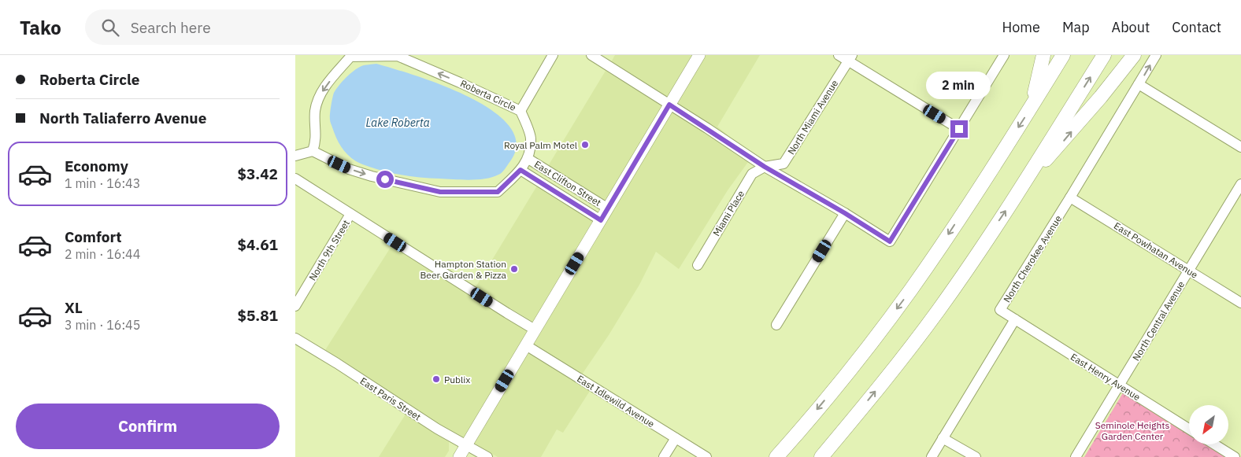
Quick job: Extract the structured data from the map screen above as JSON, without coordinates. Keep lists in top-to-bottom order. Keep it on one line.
{"streets":{"street":["Roberta Circle","North Miami Avenue","East Clifton Street","Miami Place","North 9th Street","East Powhatan Avenue","North Cherokee Avenue","North Central Avenue","East Henry Avenue","East Paris Street","East Idlewild Avenue"]},"crossings":[["Roberta Circle","East Clifton Street"],["North Miami Avenue","Miami Place"],["East Powhatan Avenue","North Cherokee Avenue"],["East Powhatan Avenue","North Central Avenue"],["North Cherokee Avenue","East Henry Avenue"],["North Central Avenue","East Henry Avenue"]],"water":["Lake Roberta"],"parks":["Seminole Heights Garden Center"],"places":["Royal Palm Motel","Hampton Station Beer Garden & Pizza","Publix"],"north":"bottom left","page":{"header":"Tako","search":"Search here","nav":["Home","Map","About","Contact"],"banner":["Roberta Circle","North Taliaferro Avenue"],"bubble":"2 min","list":[{"name":"Economy","note":"1 min · 16:43","value":"$3.42"},{"name":"Comfort","note":"2 min · 16:44","value":"$4.61"},{"name":"XL","note":"3 min · 16:45","value":"$5.81"}],"buttons":"Confirm"}}
